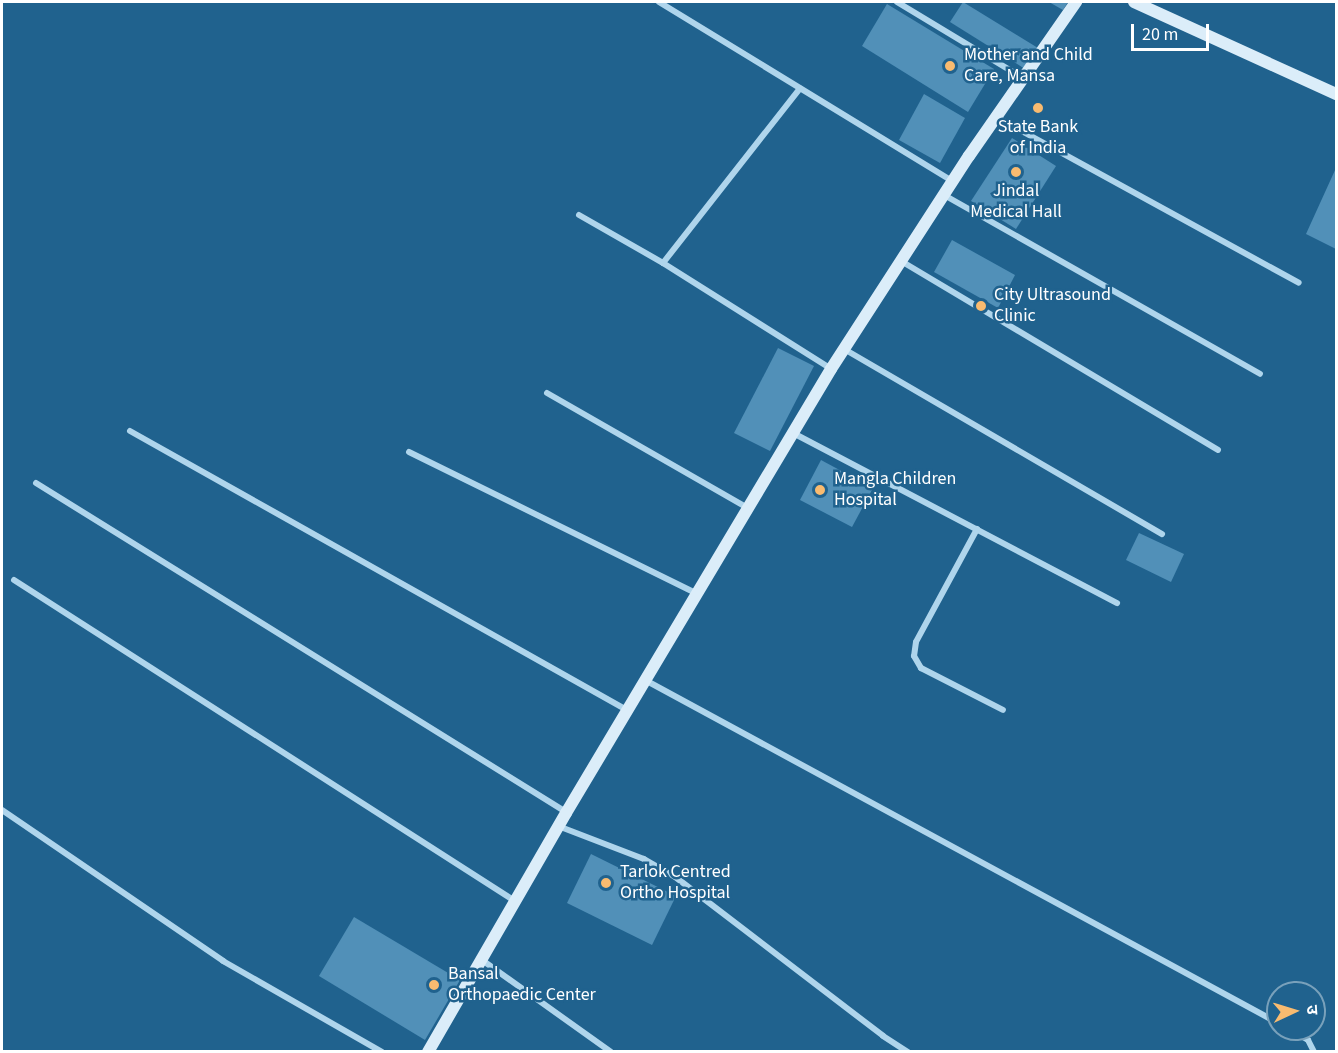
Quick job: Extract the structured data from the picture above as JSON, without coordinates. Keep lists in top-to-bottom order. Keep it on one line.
{"places":["Mother and Child Care, Mansa","State Bank of India","Jindal Medical Hall","City Ultrasound Clinic","Mangla Children Hospital","Tarlok Centred Ortho Hospital","Bansal Orthopaedic Center"],"scale_bar":"20 m","north":"right"}
